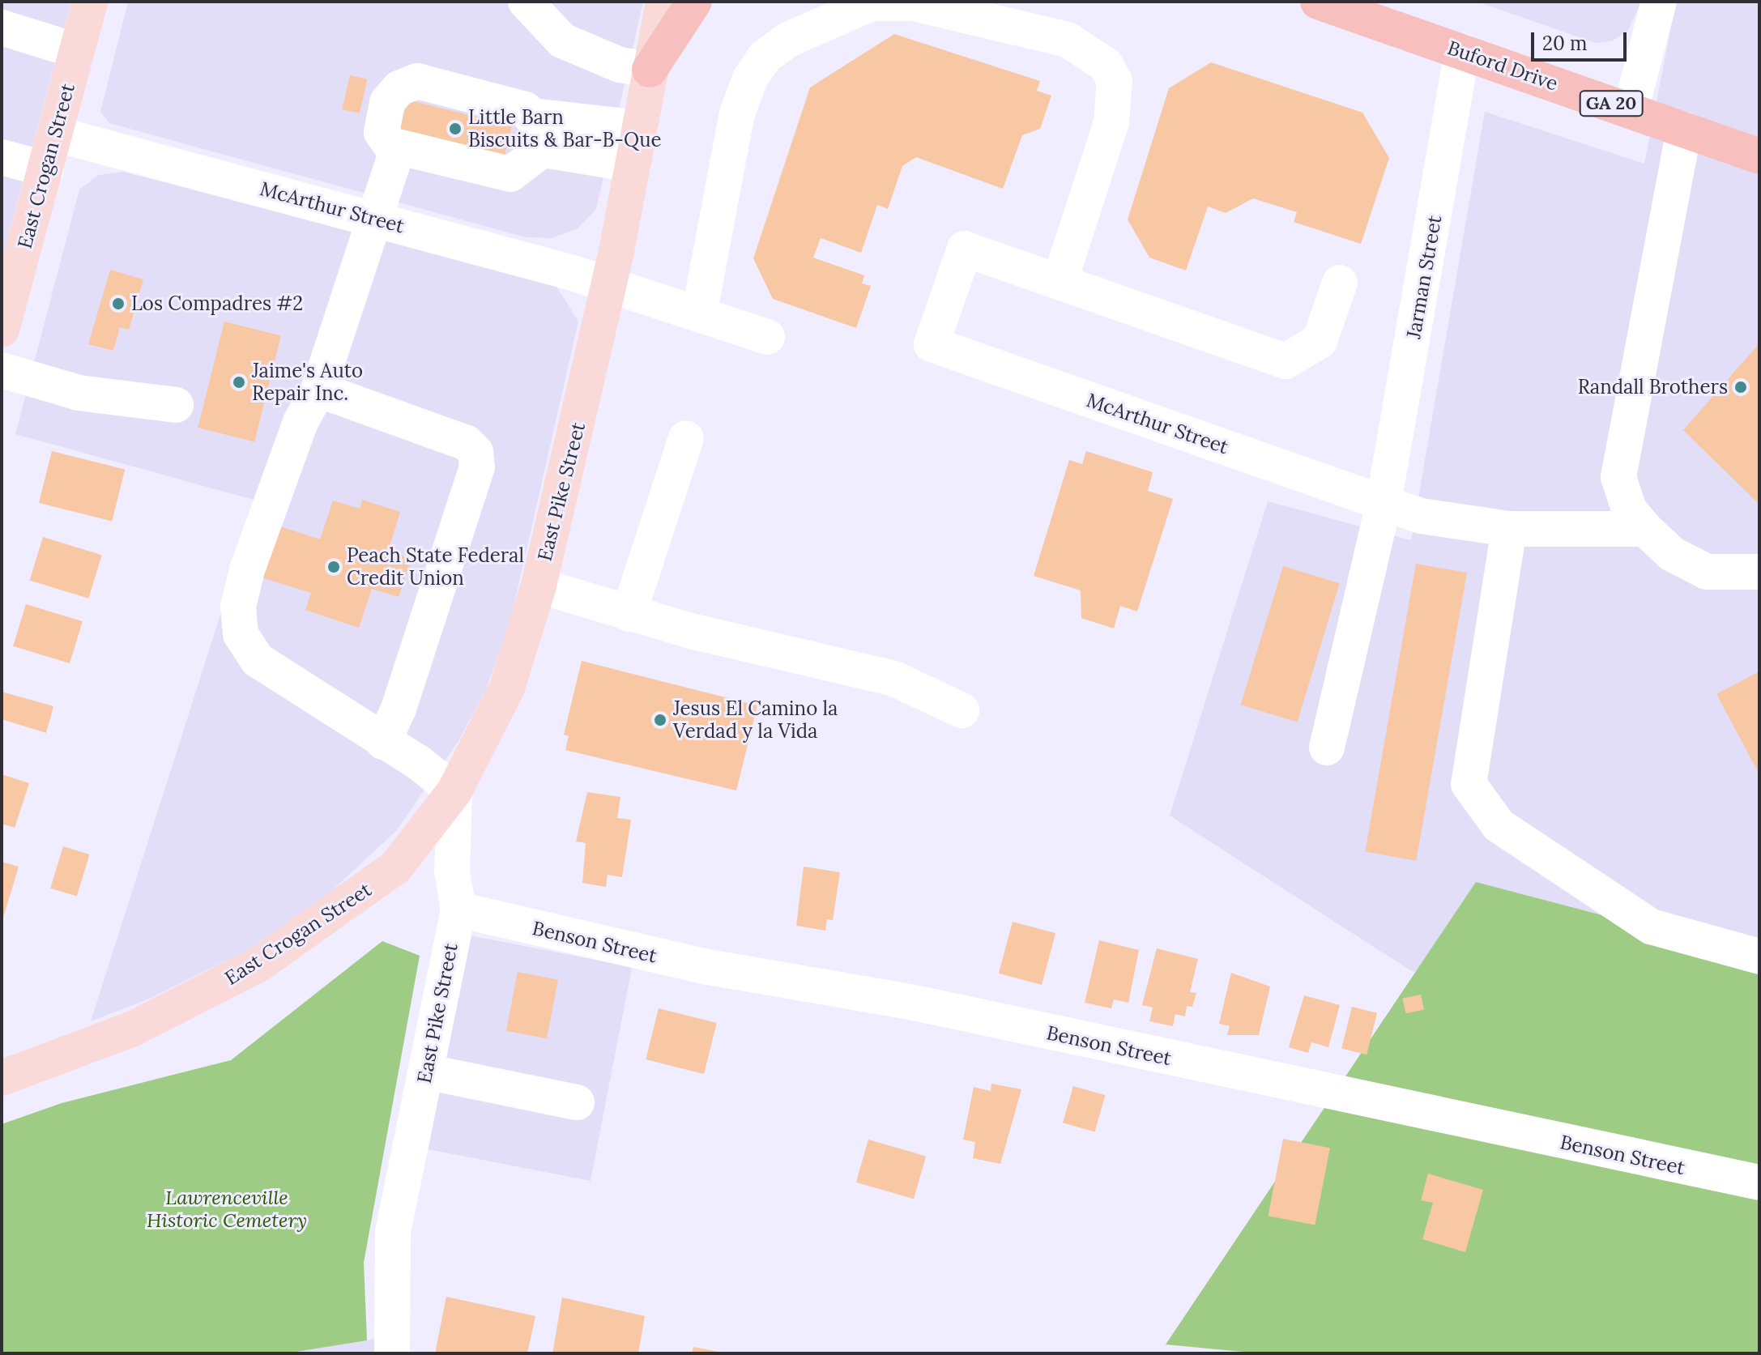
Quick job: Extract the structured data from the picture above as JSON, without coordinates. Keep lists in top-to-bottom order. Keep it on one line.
{"streets":{"highway":["Buford Drive","GA 20"],"main road":["East Crogan Street","East Pike Street"],"street":["McArthur Street","Jarman Street","Benson Street"]},"crossings":[["Buford Drive","Jarman Street"],["East Crogan Street","McArthur Street"],["East Crogan Street","East Pike Street"],["McArthur Street","Jarman Street"],["McArthur Street","East Pike Street"],["East Pike Street","Benson Street"]],"parks":["Lawrenceville Historic Cemetery"],"places":["Little Barn Biscuits & Bar-B-Que","Los Compadres #2","Jaime's Auto Repair Inc.","Randall Brothers","Peach State Federal Credit Union","Jesus El Camino la Verdad y la Vida"],"scale_bar":"20 m"}
